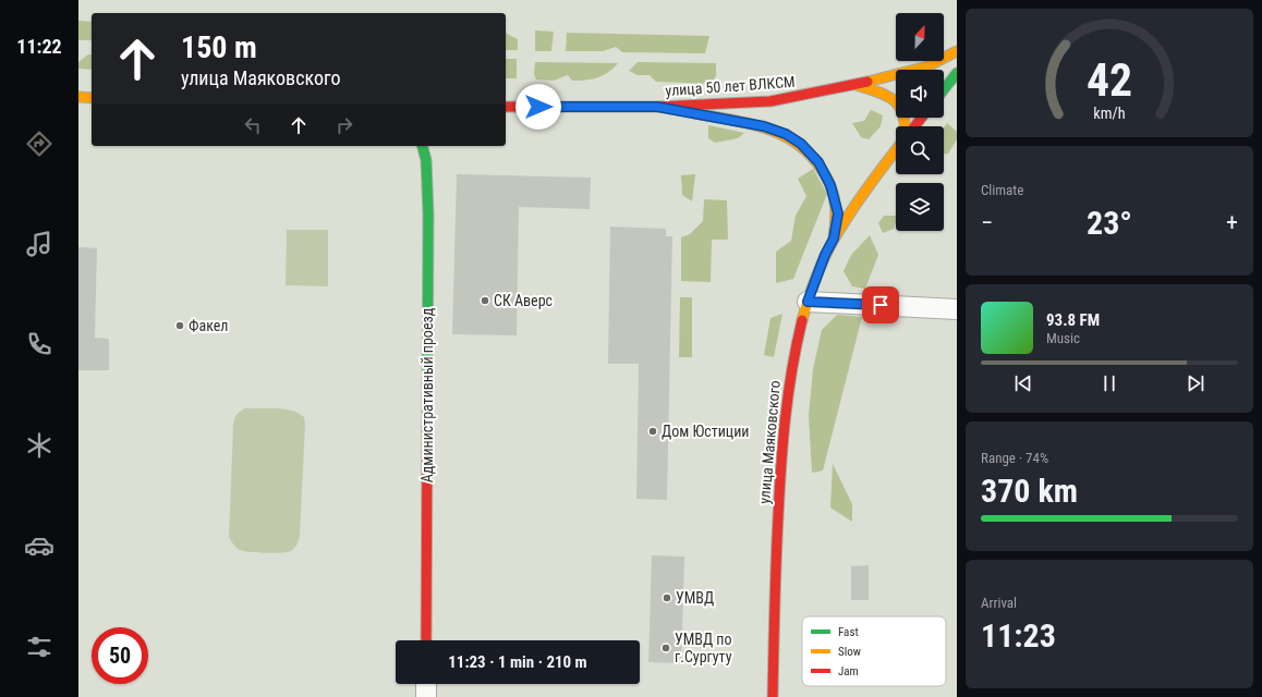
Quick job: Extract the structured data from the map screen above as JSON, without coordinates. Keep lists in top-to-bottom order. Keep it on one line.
{"streets":{"main road":["улица 50 лет ВЛКСМ","Административный проезд","улица Маяковского"]},"crossings":[["улица 50 лет ВЛКСМ","улица Маяковского"]],"places":["СК Аверс","Факел","Дом Юстиции","УМВД","УМВД по г.Сургуту"],"legend":["Fast","Slow","Jam"],"north":"top","page":{"tabs":"11:22","turn":["150 m","улица Маяковского"],"tile":["Climate",["Range · 74%","370 km"],["Arrival","11:23"]],"heat":["−","23°","+"],"song":["93.8 FM","Music"],"limit":"50","trip":"11:23 · 1 min · 210 m","gauge":["42","km/h"]}}
